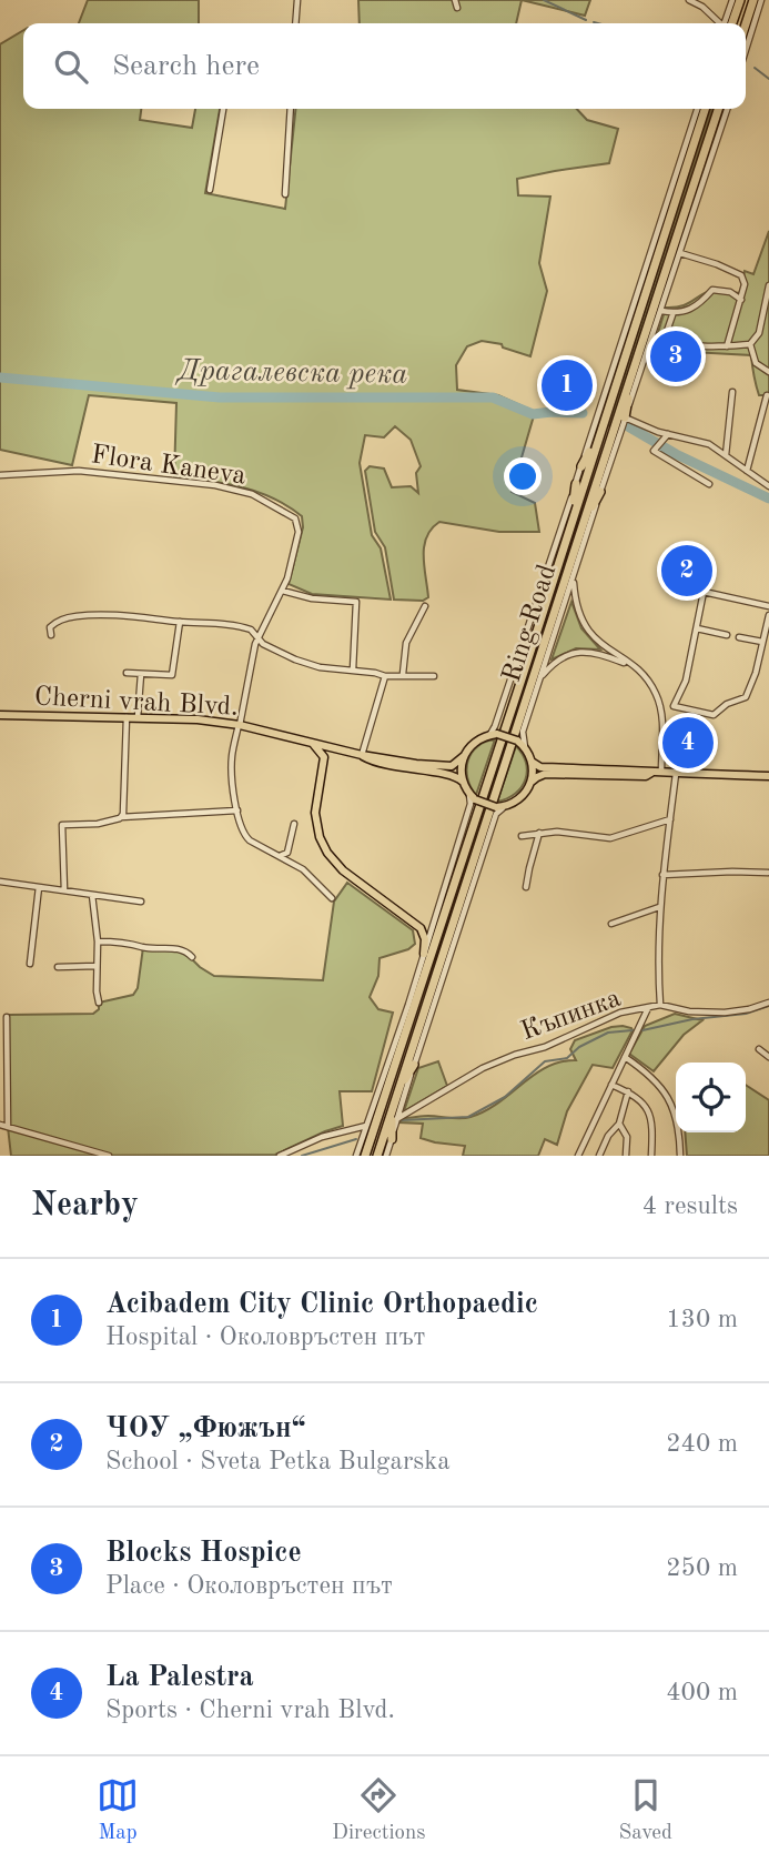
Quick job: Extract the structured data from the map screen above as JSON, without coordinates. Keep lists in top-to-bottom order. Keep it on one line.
{"streets":{"highway":["Ring Road"],"main road":["Cherni vrah Blvd."],"street":["Flora Kaneva","Къпинка"]},"crossings":[["Flora Kaneva","Cherni vrah Blvd."]],"water":["Драгалевска река"],"page":{"search":"Search here","pins":["3","1","2","4"],"heading":["Nearby","4 results"],"list":[{"mark":"1","name":"Acibadem City Clinic Orthopaedic","note":"Hospital · Околовръстен път","value":"130 m"},{"mark":"2","name":"ЧОУ „Фюжън“","note":"School · Sveta Petka Bulgarska","value":"240 m"},{"mark":"3","name":"Blocks Hospice","note":"Place · Околовръстен път","value":"250 m"},{"mark":"4","name":"La Palestra","note":"Sports · Cherni vrah Blvd.","value":"400 m"}],"nav":["Map","Directions","Saved"]}}
